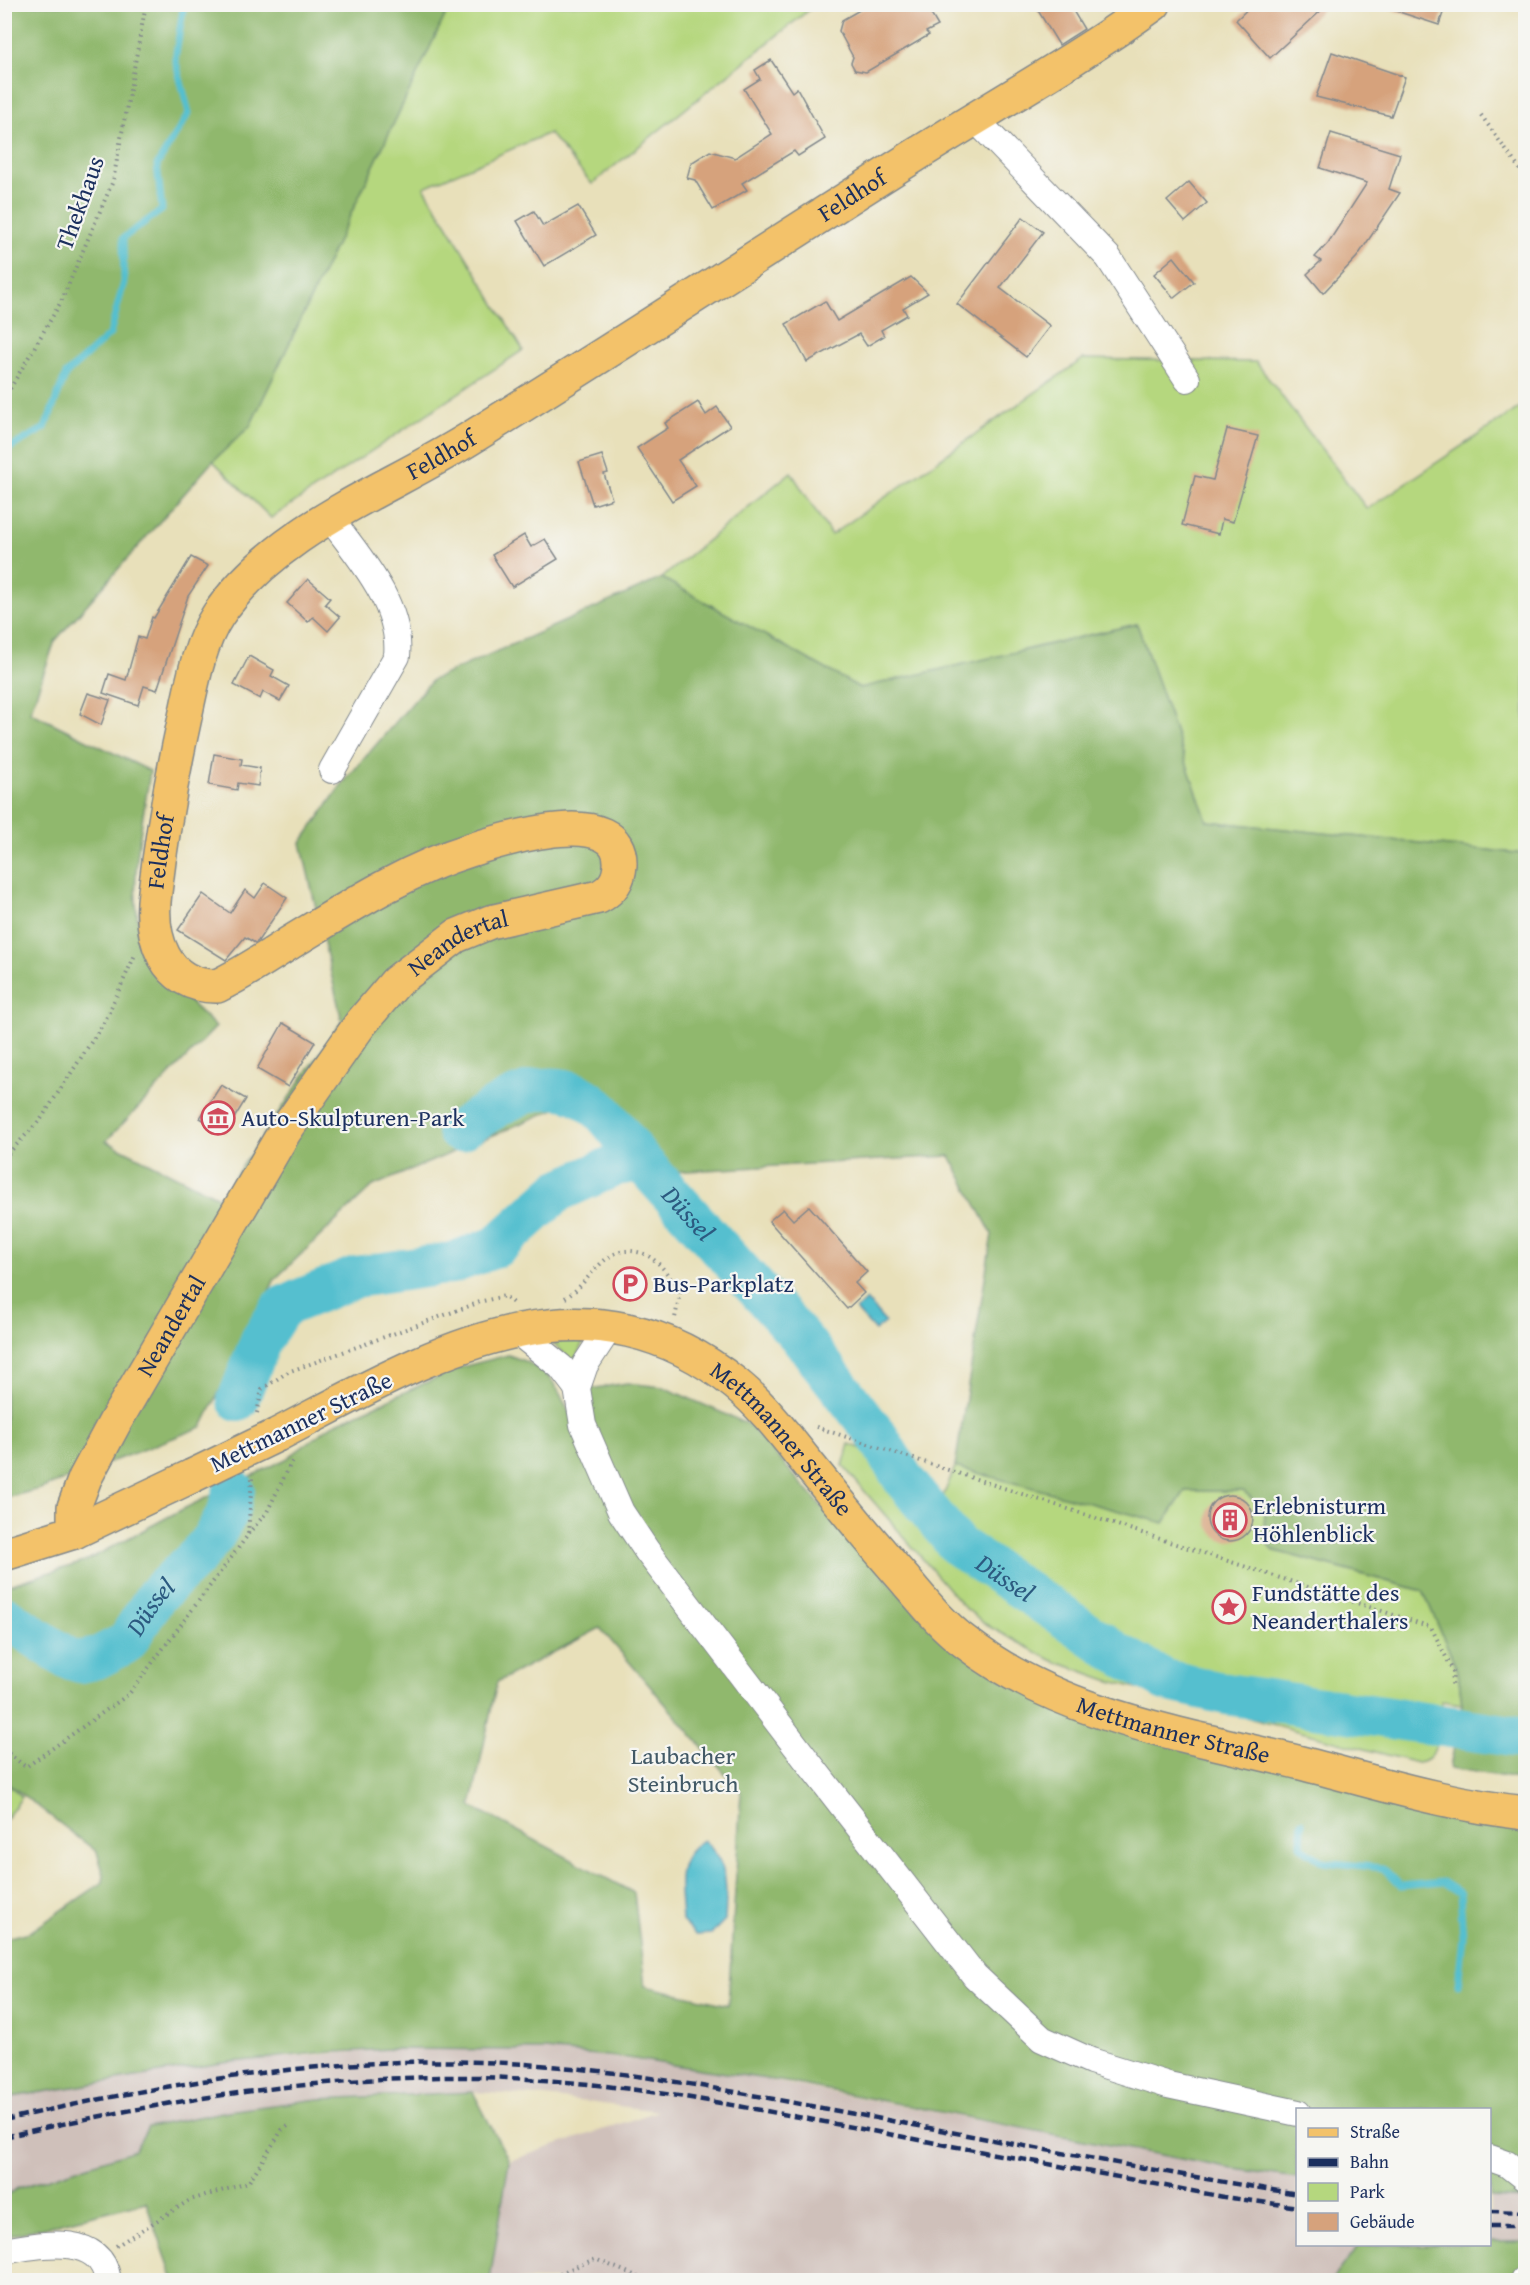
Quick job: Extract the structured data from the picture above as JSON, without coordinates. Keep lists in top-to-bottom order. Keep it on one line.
{"streets":{"main road":["Feldhof","Neandertal","Mettmanner Straße"],"path":["Thekhaus"]},"crossings":[["Feldhof","Neandertal"],["Neandertal","Mettmanner Straße"]],"water":["Düssel"],"parks":["Laubacher Steinbruch"],"places":{"museum":["Auto-Skulpturen-Park"],"parking":["Bus-Parkplatz"],"building":["Erlebnisturm Höhlenblick"],"place":["Fundstätte des Neanderthalers"]},"legend":["Straße","Bahn","Park","Gebäude"]}
